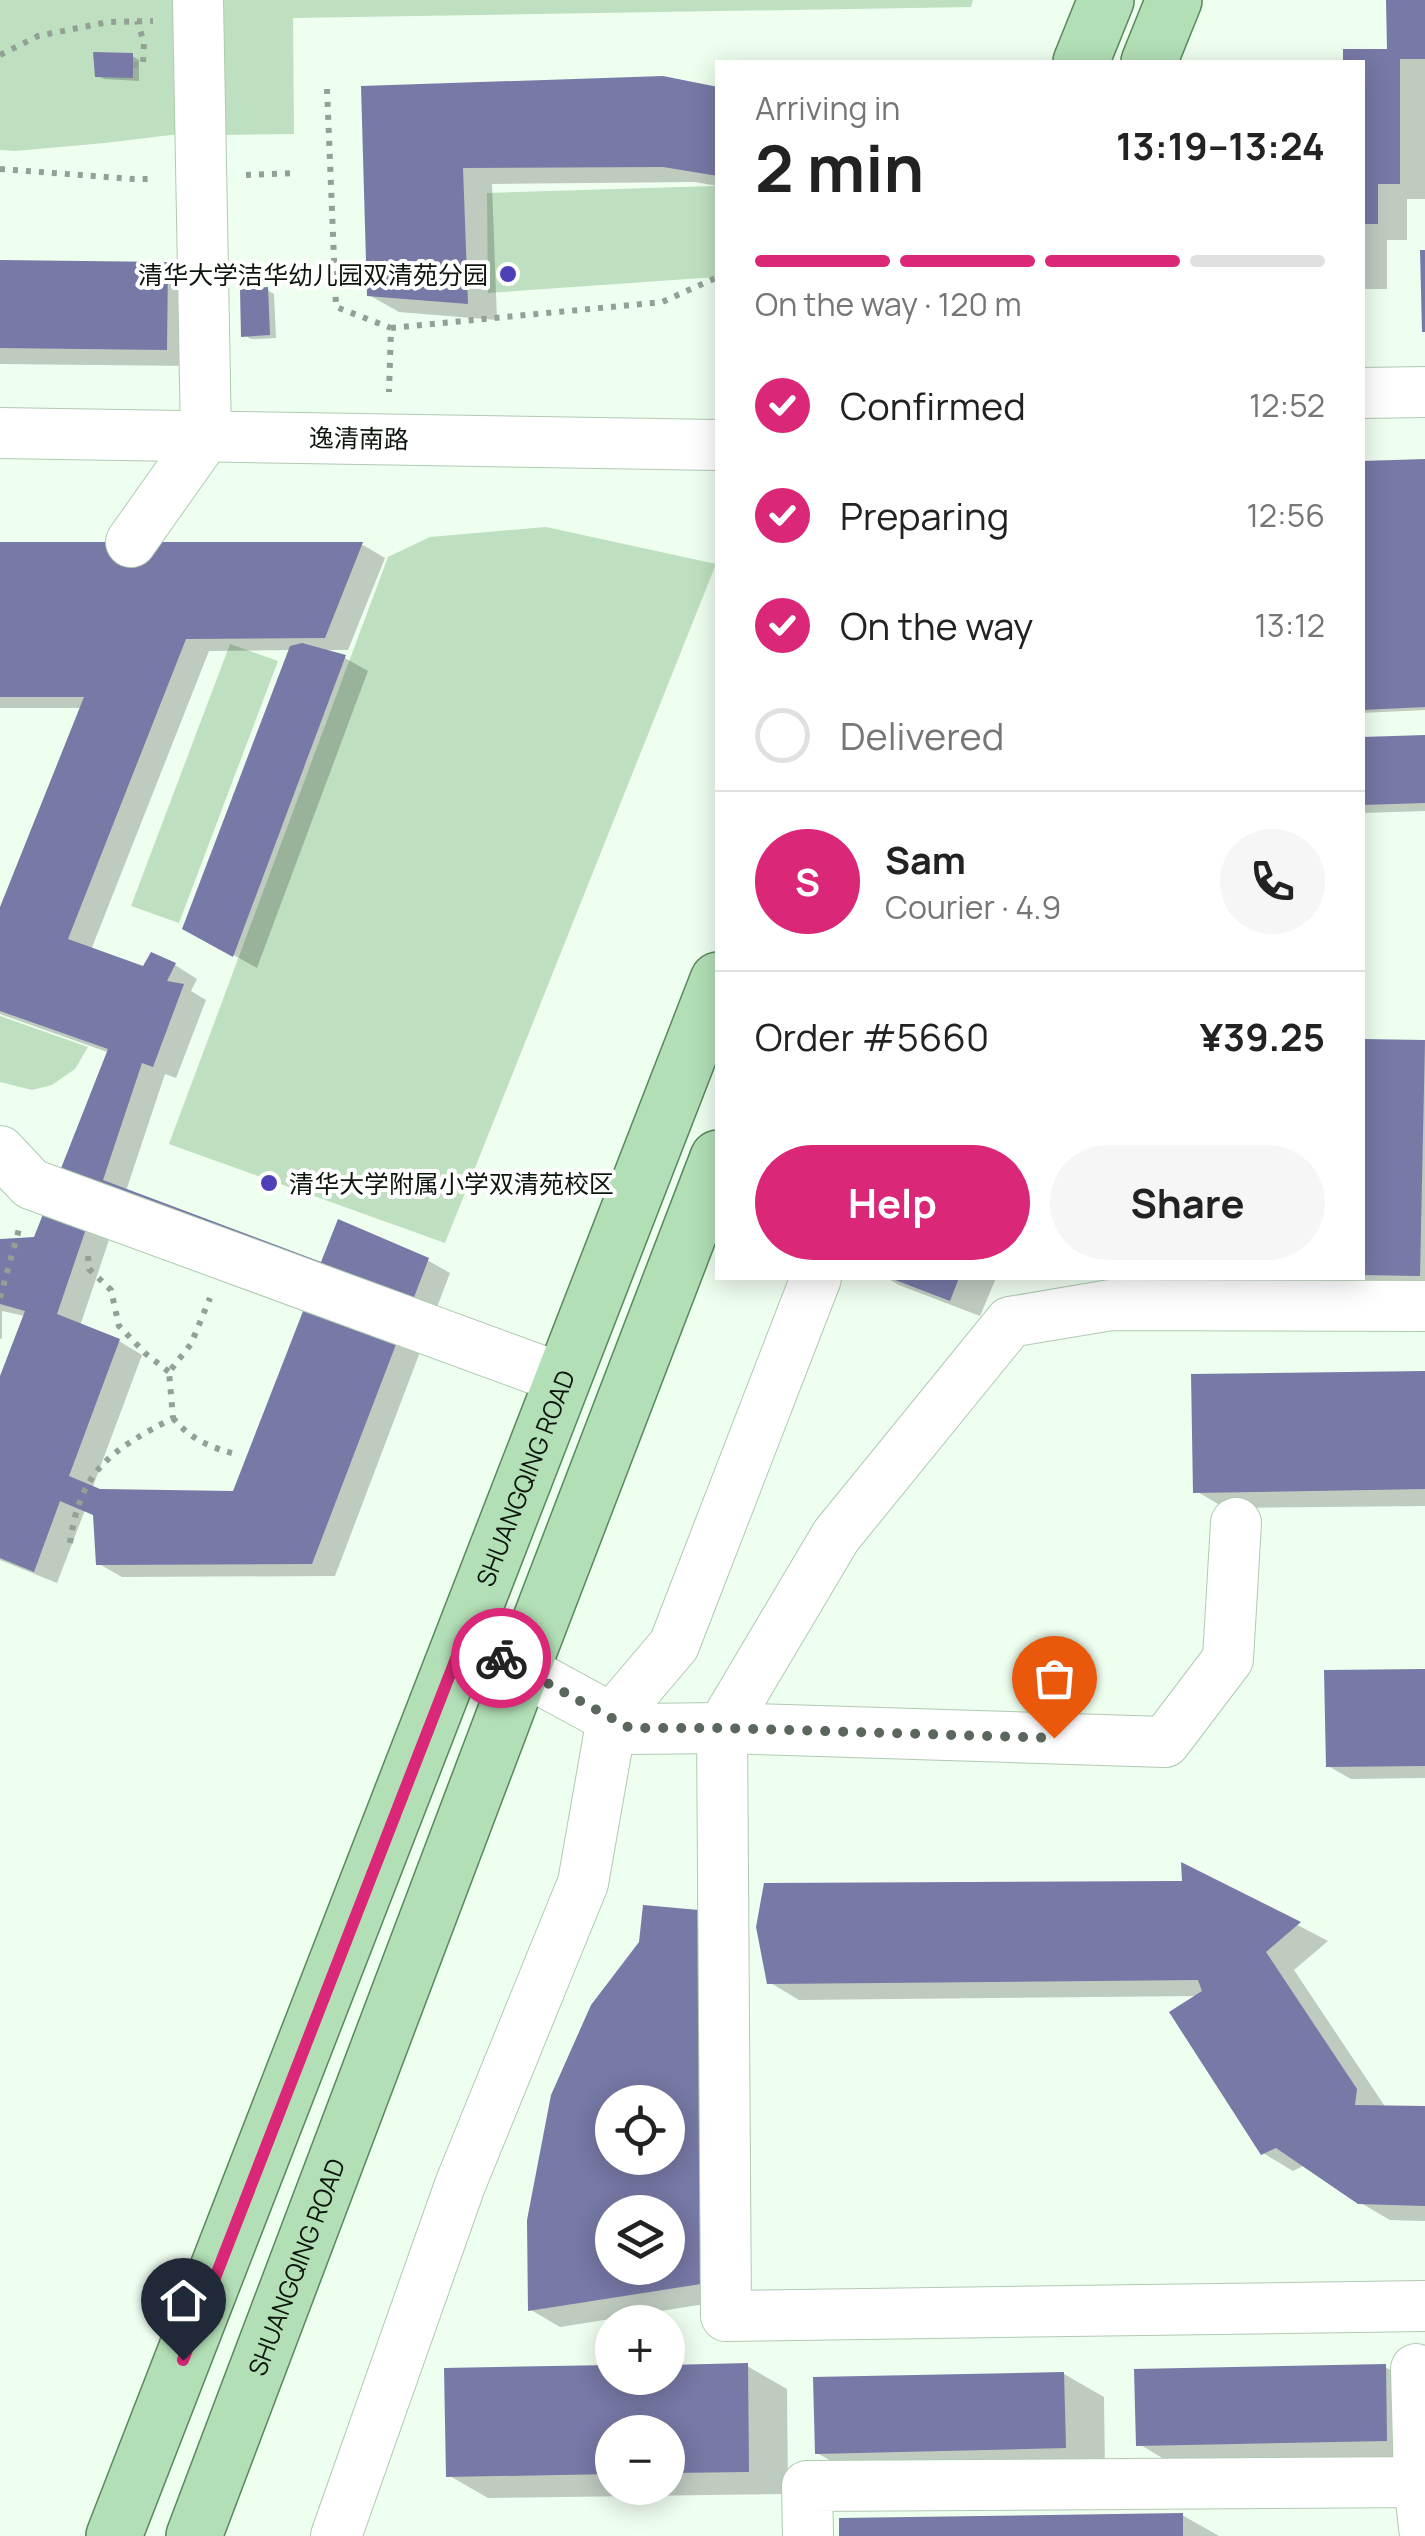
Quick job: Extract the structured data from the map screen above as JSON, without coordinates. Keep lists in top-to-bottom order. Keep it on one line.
{"streets":{"main road":["SHUANGQING ROAD"],"street":["逸清南路"]},"places":["清华大学洁华幼儿园双清苑分园","清华大学附属小学双清苑校区"],"page":{"heading":["2 min","Arriving in","13:19–13:24"],"panel":["Sam","Courier · 4.9","Order #5660","¥39.25"],"bar":"On the way · 120 m","list":[["Confirmed","12:52"],["Preparing","12:56"],["On the way","13:12"],"Delivered"],"round":"S","buttons":["Help","Share"],"map_buttons":["+","−"]}}
